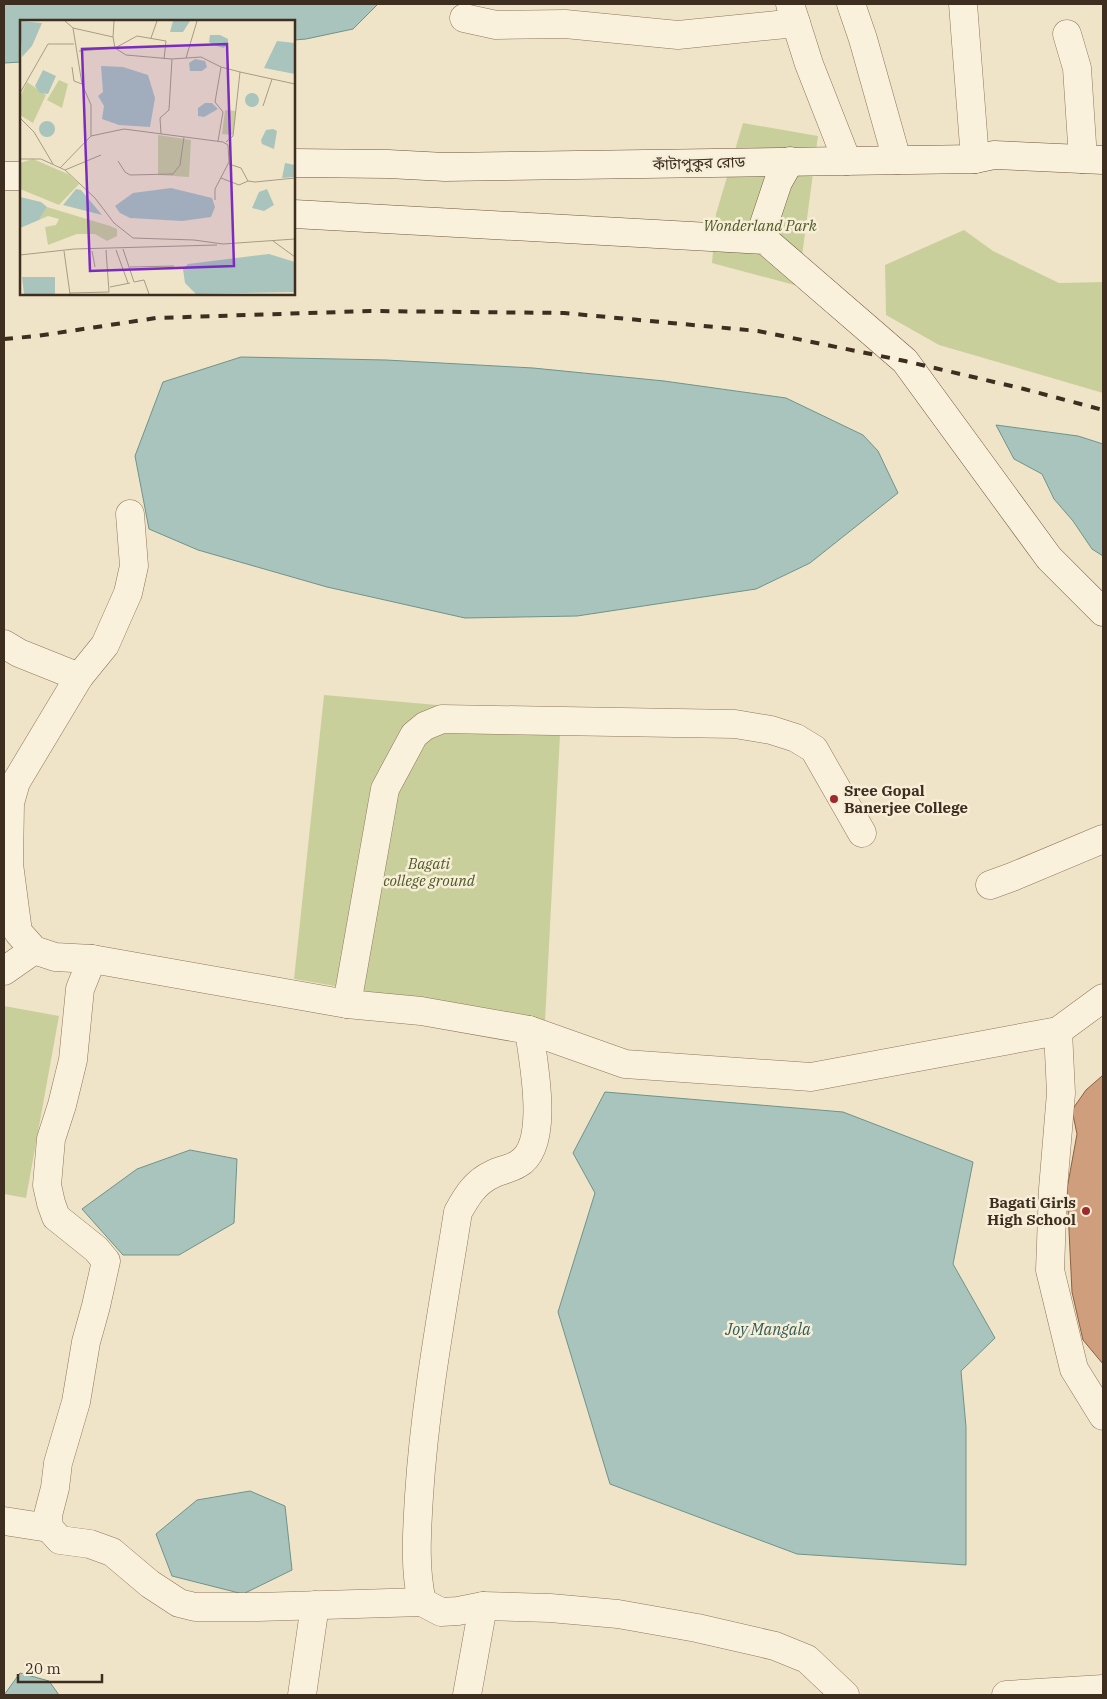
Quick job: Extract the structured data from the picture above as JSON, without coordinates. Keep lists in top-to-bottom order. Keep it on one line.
{"streets":{"street":["কাঁটাপুকুর রোড"]},"water":["Joy Mangala"],"parks":["Wonderland Park","Bagati college ground"],"places":["Sree Gopal Banerjee College","Bagati Girls High School"],"scale_bar":"20 m"}
